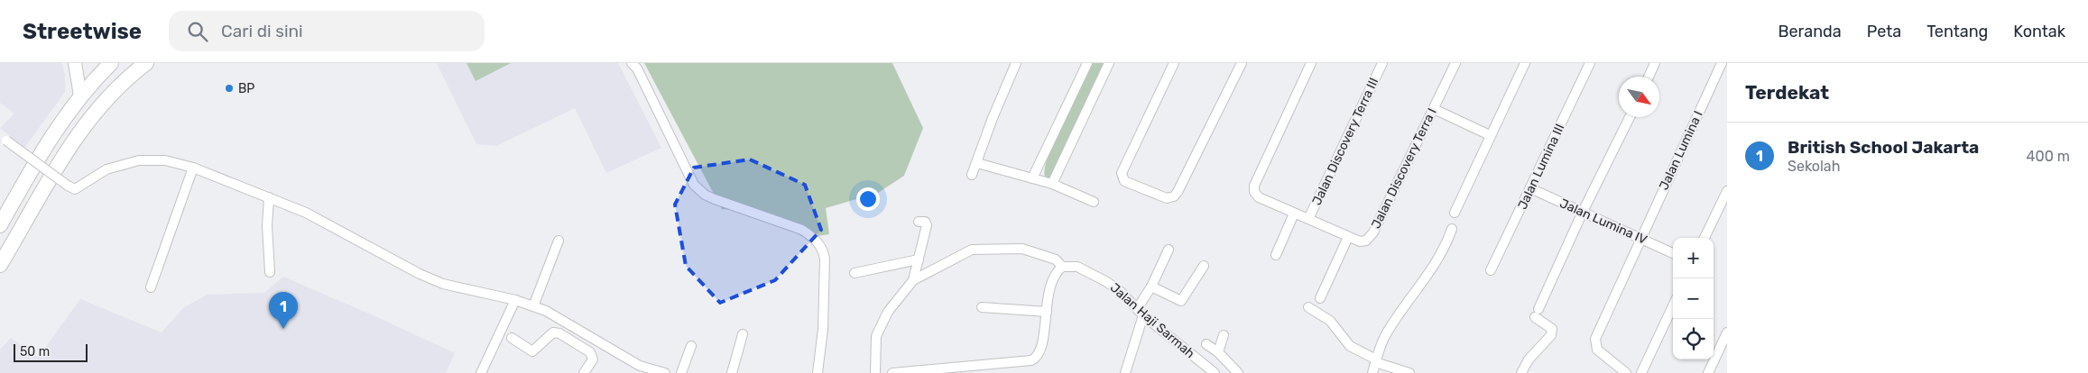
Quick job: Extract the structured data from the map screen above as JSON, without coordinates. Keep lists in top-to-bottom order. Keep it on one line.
{"streets":{"street":["Jalan Discovery Terra III","Jalan Lumina I","Jalan Lumina III","Jalan Discovery Terra I","Jalan Lumina IV","Jalan Haji Sarmah"]},"crossings":[["Jalan Discovery Terra III","Jalan Discovery Terra I"],["Jalan Lumina I","Jalan Lumina IV"],["Jalan Lumina III","Jalan Lumina IV"]],"places":["BP"],"scale_bar":"50 m","north":"bottom right","page":{"header":"Streetwise","search":"Cari di sini","nav":["Beranda","Peta","Tentang","Kontak"],"heading":"Terdekat","list":[{"mark":"1","name":"British School Jakarta","note":"Sekolah","value":"400 m"}],"map_buttons":["+","−"],"pins":"1","scale":"50 m"}}
